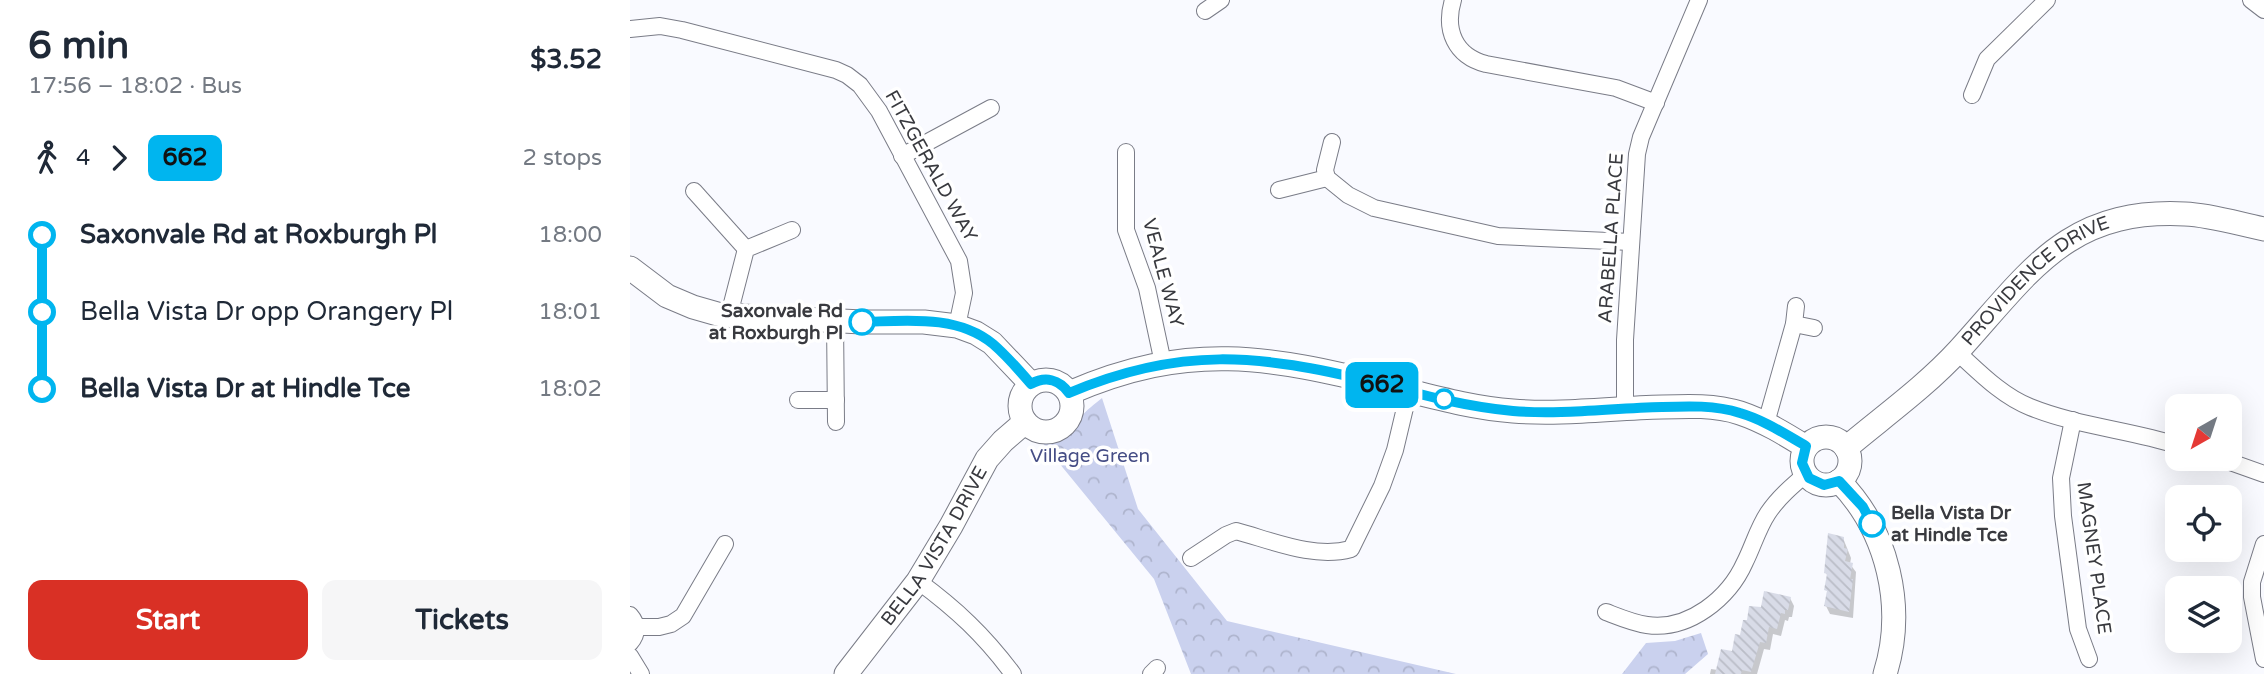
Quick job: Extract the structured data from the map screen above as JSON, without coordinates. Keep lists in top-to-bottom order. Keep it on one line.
{"streets":{"street":["FITZGERALD WAY","ARABELLA PLACE","VEALE WAY","PROVIDENCE DRIVE","BELLA VISTA DRIVE","MAGNEY PLACE"]},"parks":["Village Green"],"places":["Saxonvale Rd at Roxburgh Pl","Bella Vista Dr at Hindle Tce"],"lines":["bus line 662"],"north":"bottom left","page":{"heading":["6 min","17:56 – 18:02 · Bus","$3.52"],"on_map":"662","legs":["4","662","2 stops"],"list":[{"name":"Saxonvale Rd at Roxburgh Pl","value":"18:00"},{"name":"Bella Vista Dr opp Orangery Pl","value":"18:01"},{"name":"Bella Vista Dr at Hindle Tce","value":"18:02"}],"buttons":["Start","Tickets"]}}
